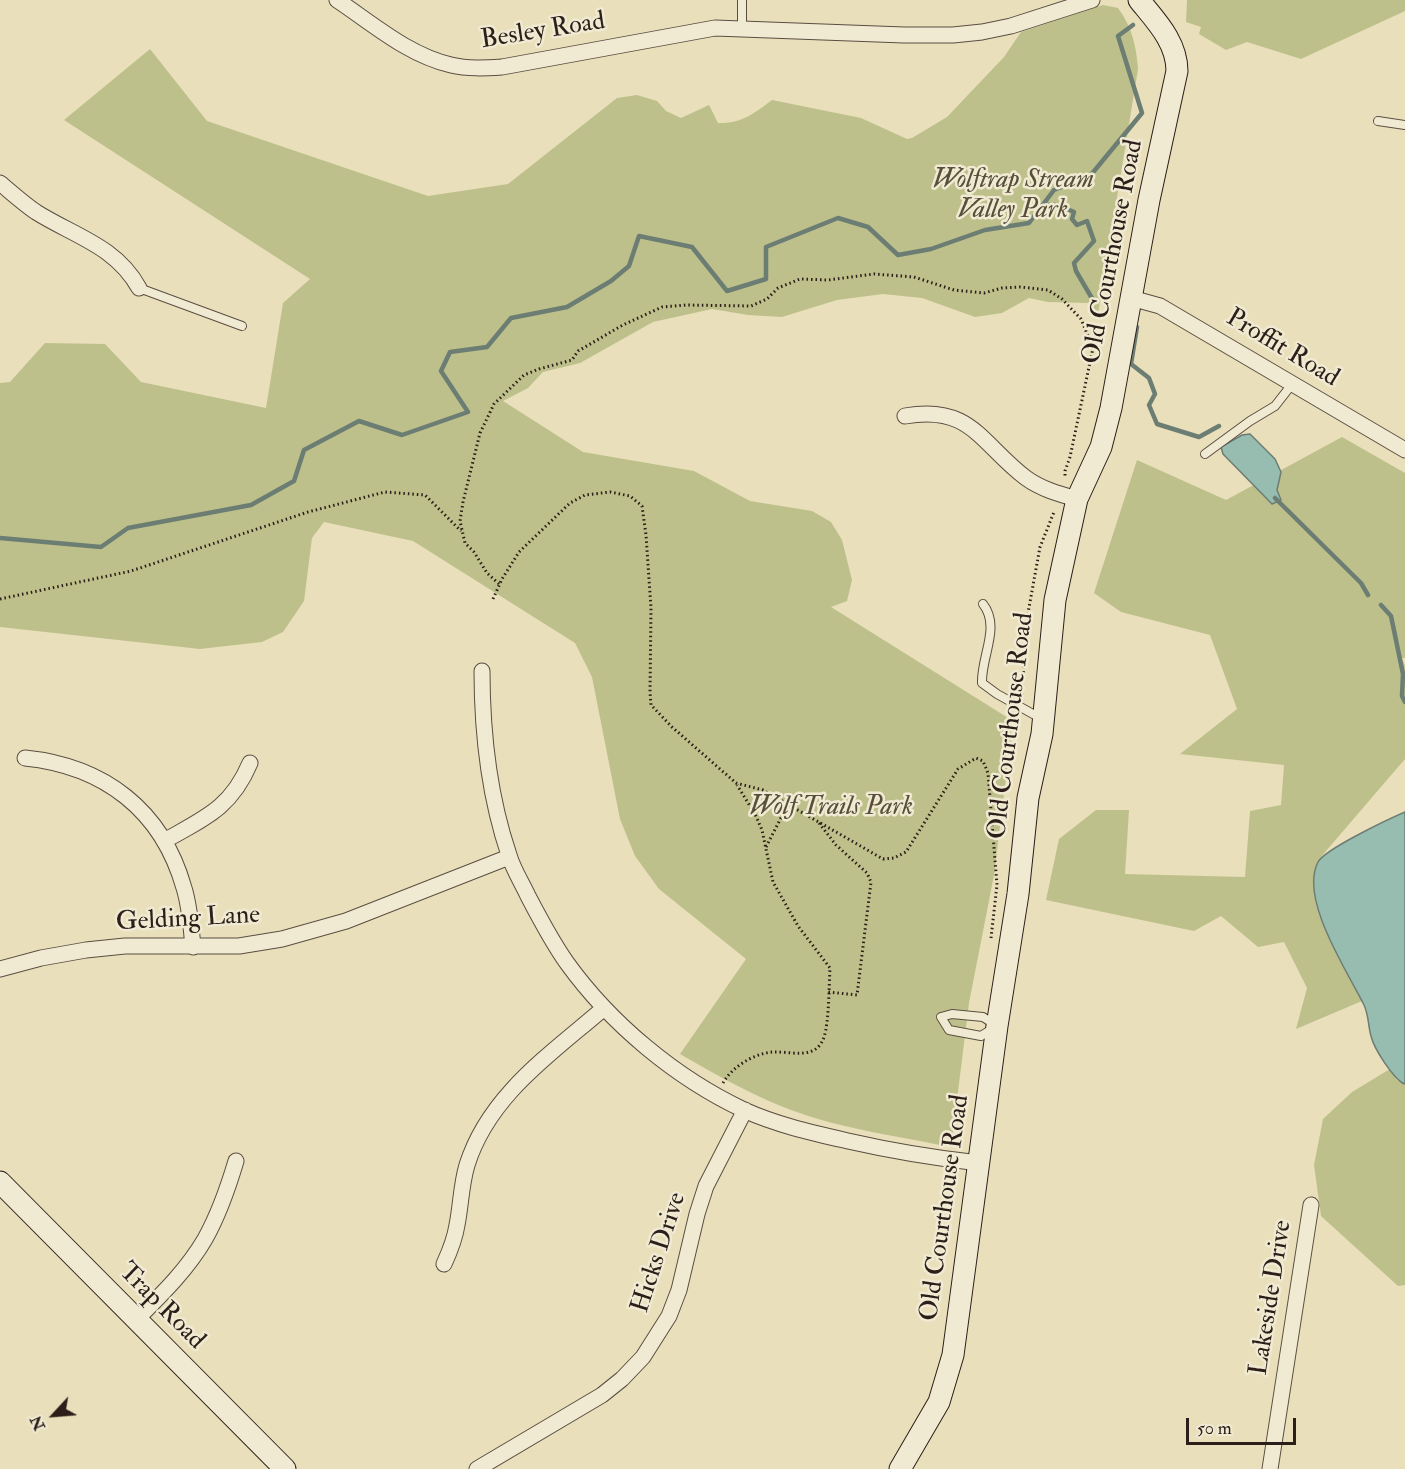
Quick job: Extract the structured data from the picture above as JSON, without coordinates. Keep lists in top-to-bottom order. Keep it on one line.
{"streets":{"street":["Besley Road","Old Courthouse Road","Proffit Road","Gelding Lane","Hicks Drive","Lakeside Drive","Trap Road"]},"crossings":[["Old Courthouse Road","Proffit Road"]],"parks":["Wolftrap Stream Valley Park","Wolf Trails Park"],"scale_bar":"50 m","north":"bottom left"}
